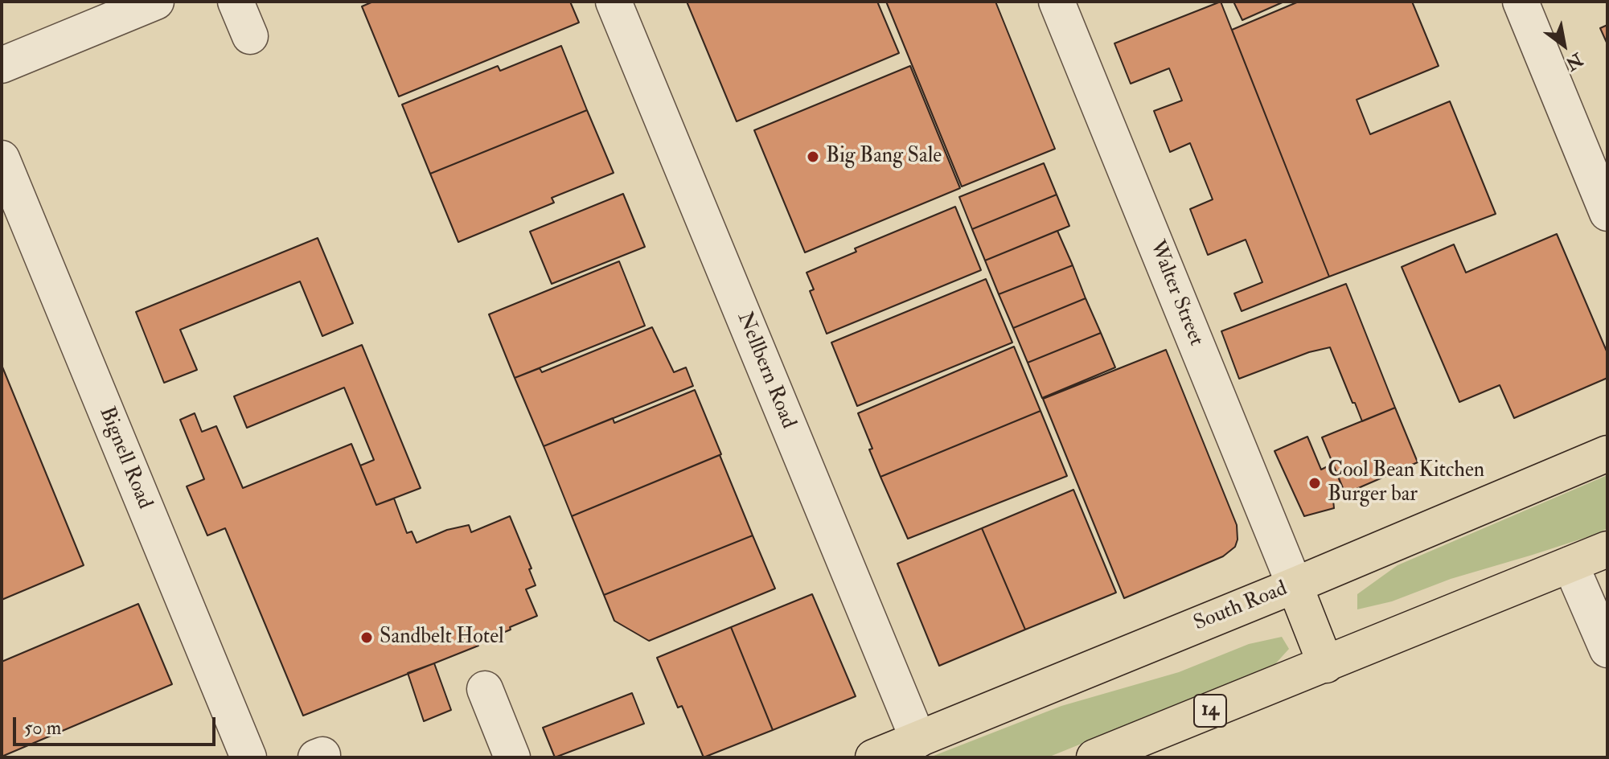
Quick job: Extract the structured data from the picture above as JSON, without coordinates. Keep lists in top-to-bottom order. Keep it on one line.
{"streets":{"highway":["South Road","14"],"street":["Walter Street","Nellbern Road","Bignell Road"]},"crossings":[["Walter Street","South Road"],["Nellbern Road","South Road"]],"places":["Big Bang Sale","Cool Bean Kitchen Burger bar","Sandbelt Hotel"],"scale_bar":"50 m","north":"bottom right"}
